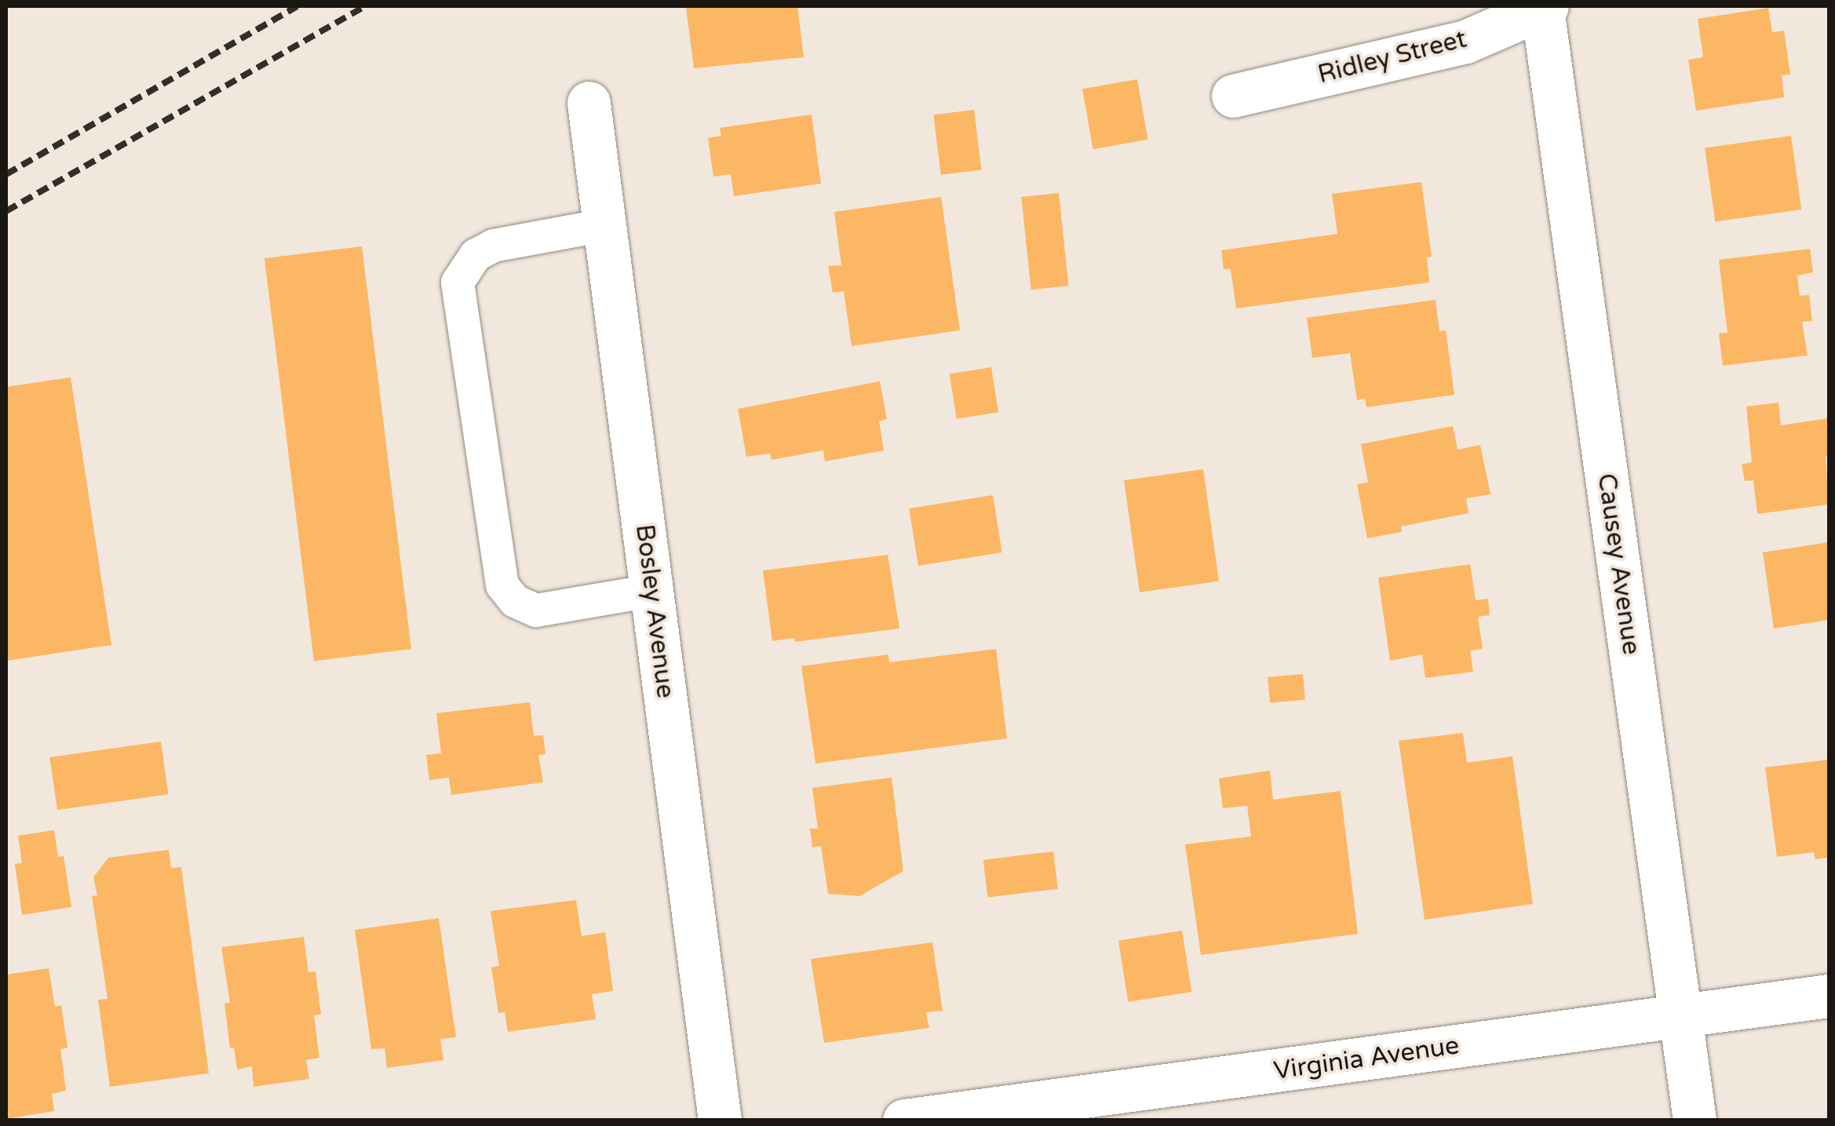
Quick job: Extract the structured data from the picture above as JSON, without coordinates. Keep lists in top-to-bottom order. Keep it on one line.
{"streets":{"street":["Ridley Street","Causey Avenue","Bosley Avenue","Virginia Avenue"]},"crossings":[["Ridley Street","Causey Avenue"],["Causey Avenue","Virginia Avenue"]]}
